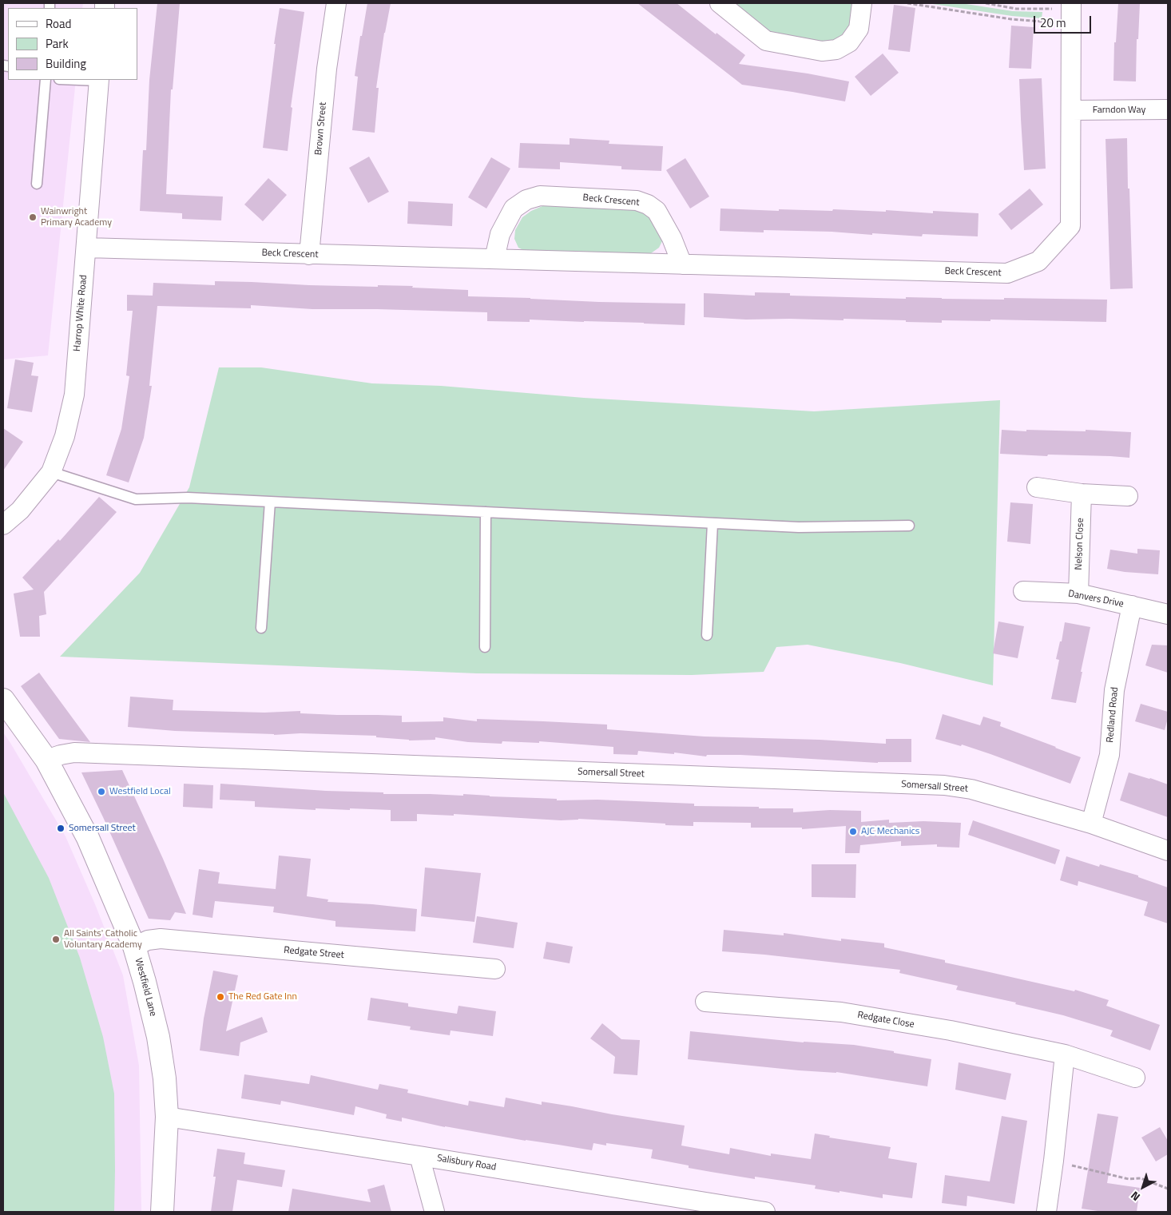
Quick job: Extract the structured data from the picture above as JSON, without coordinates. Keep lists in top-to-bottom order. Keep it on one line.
{"streets":{"street":["Farndon Way","Brown Street","Beck Crescent","Harrop White Road","Nelson Close","Danvers Drive","Redland Road","Somersall Street","Redgate Street","Westfield Lane","Redgate Close","Salisbury Road"]},"crossings":[["Farndon Way","Beck Crescent"],["Brown Street","Beck Crescent"],["Beck Crescent","Harrop White Road"],["Nelson Close","Danvers Drive"],["Danvers Drive","Redland Road"],["Redland Road","Somersall Street"],["Somersall Street","Westfield Lane"],["Redgate Street","Westfield Lane"],["Westfield Lane","Salisbury Road"]],"places":["Wainwright Primary Academy","Westfield Local","Somersall Street","AJC Mechanics","All Saints' Catholic Voluntary Academy","The Red Gate Inn"],"legend":["Road","Park","Building"],"scale_bar":"20 m","north":"bottom left"}
